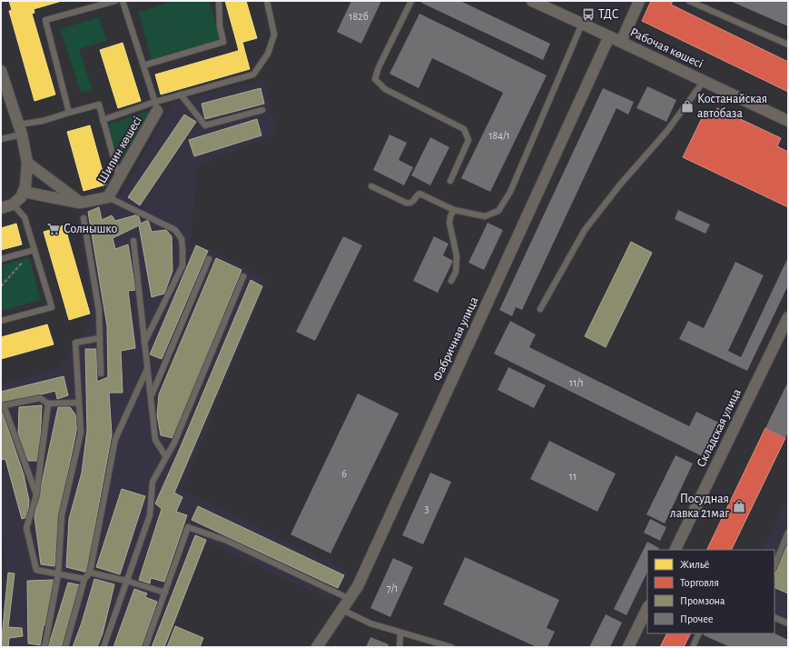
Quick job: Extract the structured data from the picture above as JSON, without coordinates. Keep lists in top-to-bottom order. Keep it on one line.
{"streets":{"street":["Рабочая көшесі","Шипин көшесі","Фабричная улица","Складская улица"]},"crossings":[["Рабочая көшесі","Фабричная улица"]],"places":{"bus stop":["ТДС"],"shop":["Костанайская автобаза","Посудная лавка 21маг"],"supermarket":["Солнышко"]},"house_numbers":["182б","184/1","11/1","6","11","3","7/1"],"legend":["Жильё","Торговля","Промзона","Прочее"]}
